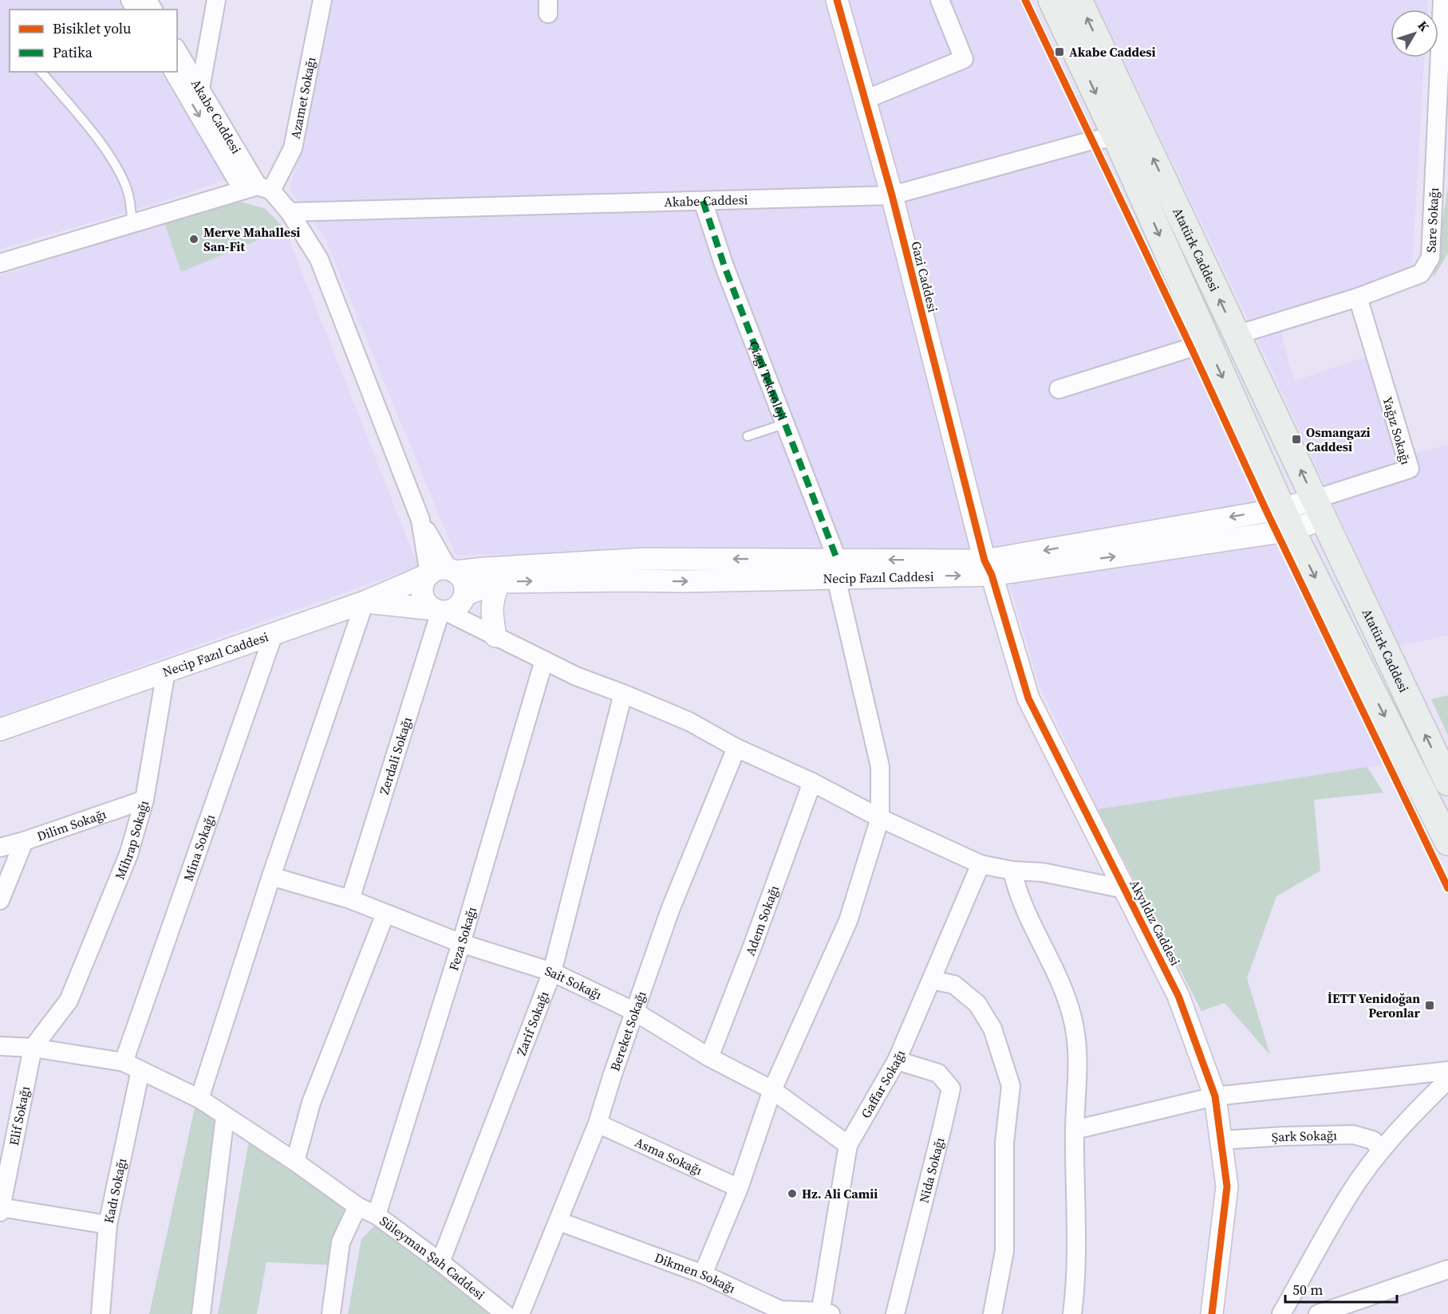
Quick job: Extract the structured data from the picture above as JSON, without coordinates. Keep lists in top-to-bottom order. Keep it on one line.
{"streets":{"main road":["Atatürk Caddesi"],"street":["Azamet Sokağı","Akabe Caddesi","Sare Sokağı","Gazi Caddesi","Çizgi Teknoloji","Yağız Sokağı","Necip Fazıl Caddesi","Zerdali Sokağı","Dilim Sokağı","Mihrap Sokağı","Mina Sokağı","Adem Sokağı","Akyıldız Caddesi","Feza Sokağı","Sait Sokağı","Zarif Sokağı","Bereket Sokağı","Gaffar Sokağı","Elif Sokağı","Şark Sokağı","Asma Sokağı","Nida Sokağı","Kadı Sokağı","Süleyman Şah Caddesi","Dikmen Sokağı"]},"crossings":[["Azamet Sokağı","Akabe Caddesi"],["Akabe Caddesi","Gazi Caddesi"],["Akabe Caddesi","Çizgi Teknoloji"],["Sare Sokağı","Atatürk Caddesi"],["Sare Sokağı","Yağız Sokağı"],["Atatürk Caddesi","Yağız Sokağı"],["Gazi Caddesi","Necip Fazıl Caddesi"],["Gazi Caddesi","Akyıldız Caddesi"],["Çizgi Teknoloji","Necip Fazıl Caddesi"],["Çizgi Teknoloji","Sait Sokağı"],["Çizgi Teknoloji","Asma Sokağı"],["Çizgi Teknoloji","Dikmen Sokağı"],["Necip Fazıl Caddesi","Zerdali Sokağı"],["Necip Fazıl Caddesi","Mihrap Sokağı"],["Necip Fazıl Caddesi","Mina Sokağı"],["Necip Fazıl Caddesi","Akyıldız Caddesi"],["Zerdali Sokağı","Sait Sokağı"],["Dilim Sokağı","Mihrap Sokağı"],["Mihrap Sokağı","Elif Sokağı"],["Adem Sokağı","Sait Sokağı"],["Akyıldız Caddesi","Şark Sokağı"],["Feza Sokağı","Sait Sokağı"],["Feza Sokağı","Süleyman Şah Caddesi"],["Sait Sokağı","Zarif Sokağı"],["Sait Sokağı","Bereket Sokağı"],["Sait Sokağı","Gaffar Sokağı"],["Zarif Sokağı","Süleyman Şah Caddesi"],["Bereket Sokağı","Asma Sokağı"],["Bereket Sokağı","Dikmen Sokağı"],["Gaffar Sokağı","Nida Sokağı"],["Gaffar Sokağı","Dikmen Sokağı"]],"places":{"transit":["Akabe Caddesi","Osmangazi Caddesi","İETT Yenidoğan Peronlar"],"other":["Merve Mahallesi San-Fit","Hz. Ali Camii"]},"legend":["Bisiklet yolu","Patika"],"scale_bar":"50 m","north":"top right"}
